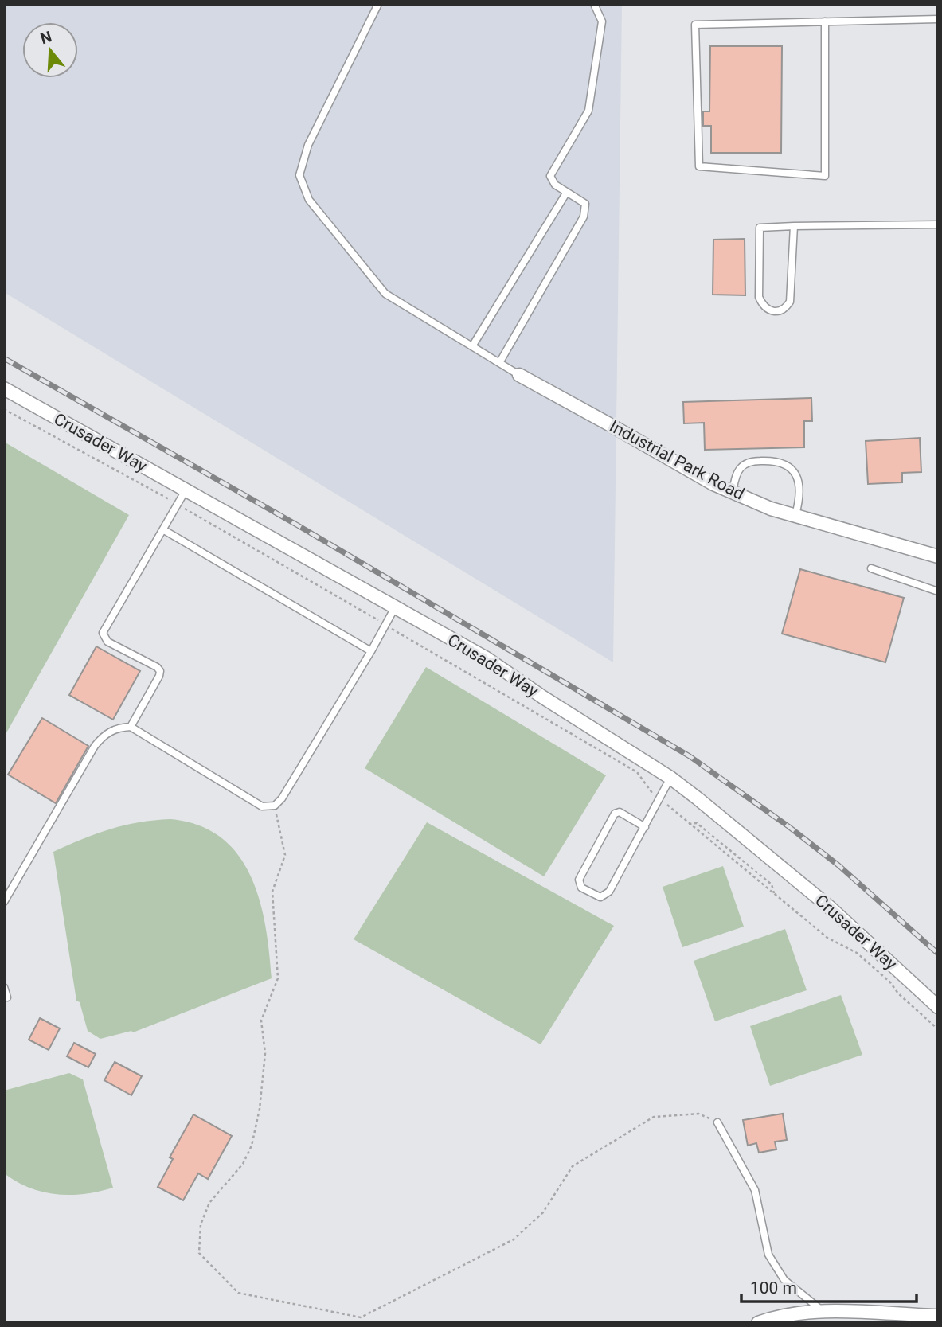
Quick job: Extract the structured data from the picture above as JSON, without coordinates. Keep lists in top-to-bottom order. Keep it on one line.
{"streets":{"street":["Crusader Way","Industrial Park Road"]},"scale_bar":"100 m","north":"top"}
